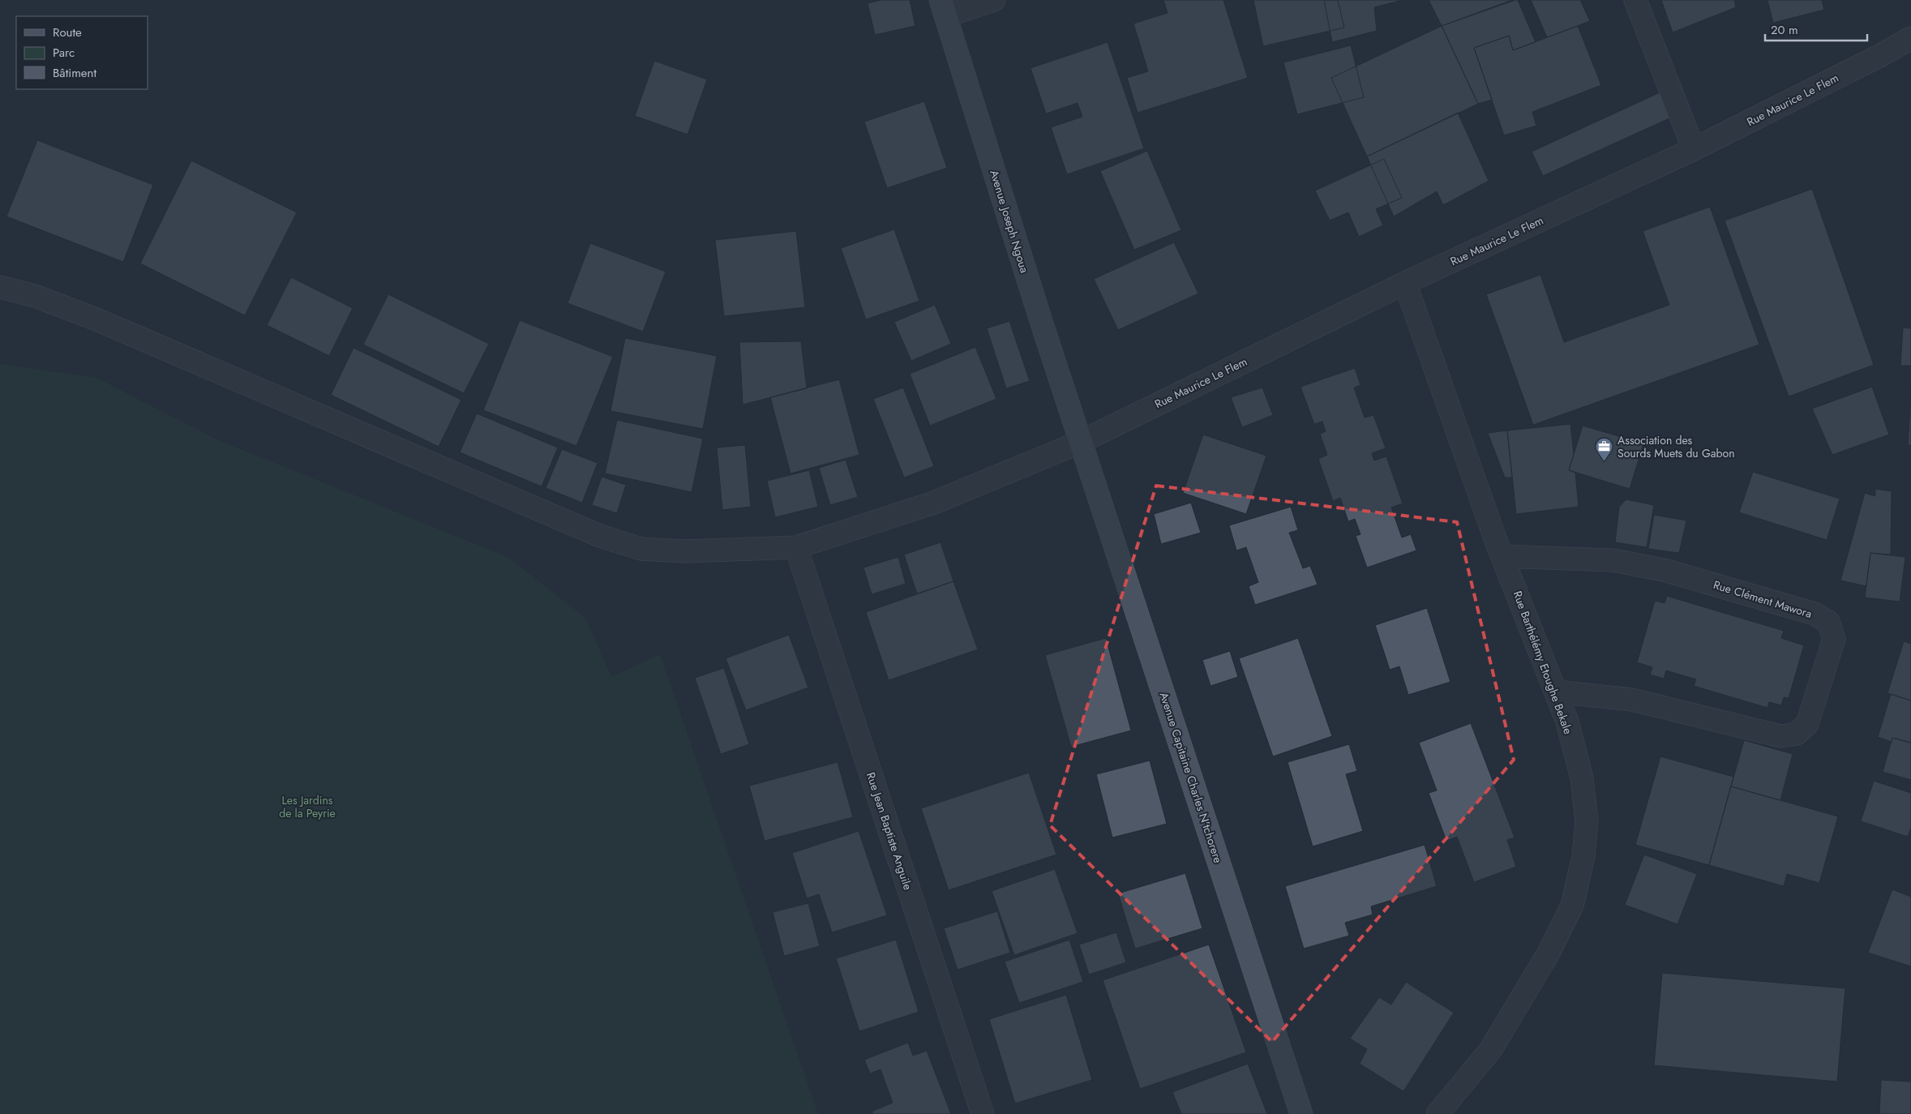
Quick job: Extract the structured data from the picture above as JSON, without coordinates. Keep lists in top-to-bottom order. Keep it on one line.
{"streets":{"main road":["Avenue Joseph Ngoua","Avenue Capitaine Charles N'tchorere"],"street":["Rue Maurice Le Flem","Rue Clément Mawora","Rue Barthélémy Etoughe Bekale","Rue Jean Baptiste Anguile"]},"crossings":[["Rue Maurice Le Flem","Avenue Joseph Ngoua"],["Rue Maurice Le Flem","Rue Barthélémy Etoughe Bekale"],["Rue Maurice Le Flem","Avenue Capitaine Charles N'tchorere"],["Rue Maurice Le Flem","Rue Jean Baptiste Anguile"],["Avenue Joseph Ngoua","Avenue Capitaine Charles N'tchorere"],["Rue Clément Mawora","Rue Barthélémy Etoughe Bekale"]],"parks":["Les Jardins de la Peyrie"],"places":{"office":["Association des Sourds Muets du Gabon"]},"legend":["Route","Parc","Bâtiment"],"scale_bar":"20 m"}
